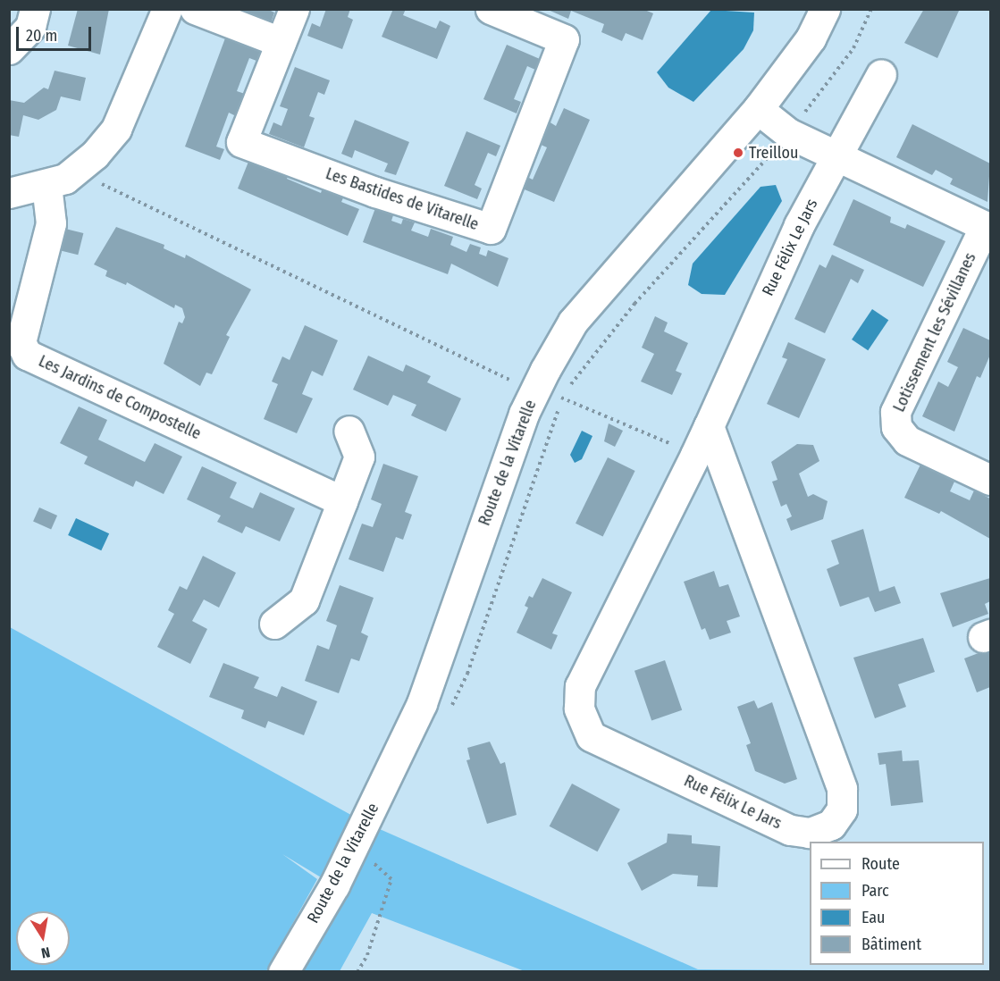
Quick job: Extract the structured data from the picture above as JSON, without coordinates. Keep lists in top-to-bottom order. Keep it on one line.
{"streets":{"street":["Les Bastides de Vitarelle","Rue Félix Le Jars","Lotissement les Sévillanes","Les Jardins de Compostelle","Route de la Vitarelle"]},"places":["Treillou"],"legend":["Route","Parc","Eau","Bâtiment"],"scale_bar":"20 m","north":"bottom"}
